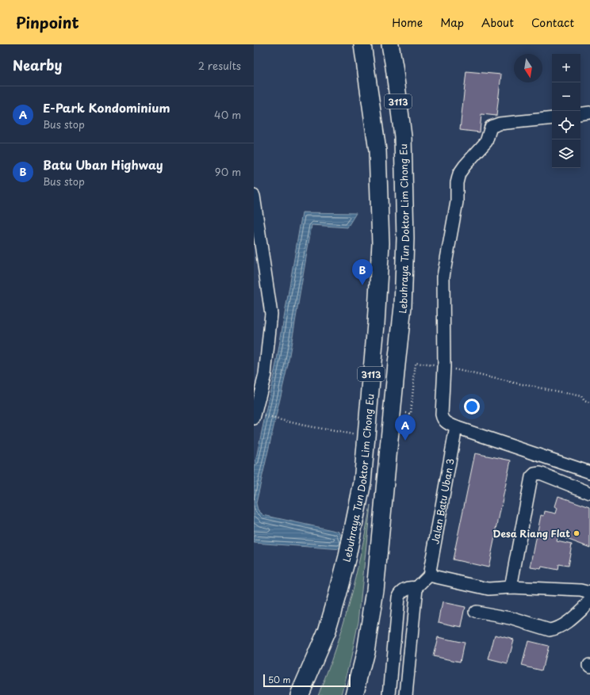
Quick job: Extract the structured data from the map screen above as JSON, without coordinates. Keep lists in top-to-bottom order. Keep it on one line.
{"streets":{"highway":["3113","Lebuhraya Tun Doktor Lim Chong Eu"],"street":["Jalan Batu Uban 3"]},"places":["Desa Riang Flat"],"scale_bar":"50 m","north":"bottom","page":{"header":"Pinpoint","nav":["Home","Map","About","Contact"],"heading":["Nearby","2 results"],"map_buttons":["+","−"],"list":[{"mark":"A","name":"E-Park Kondominium","note":"Bus stop","value":"40 m"},{"mark":"B","name":"Batu Uban Highway","note":"Bus stop","value":"90 m"}],"pins":["B","A"],"scale":"50 m"}}
